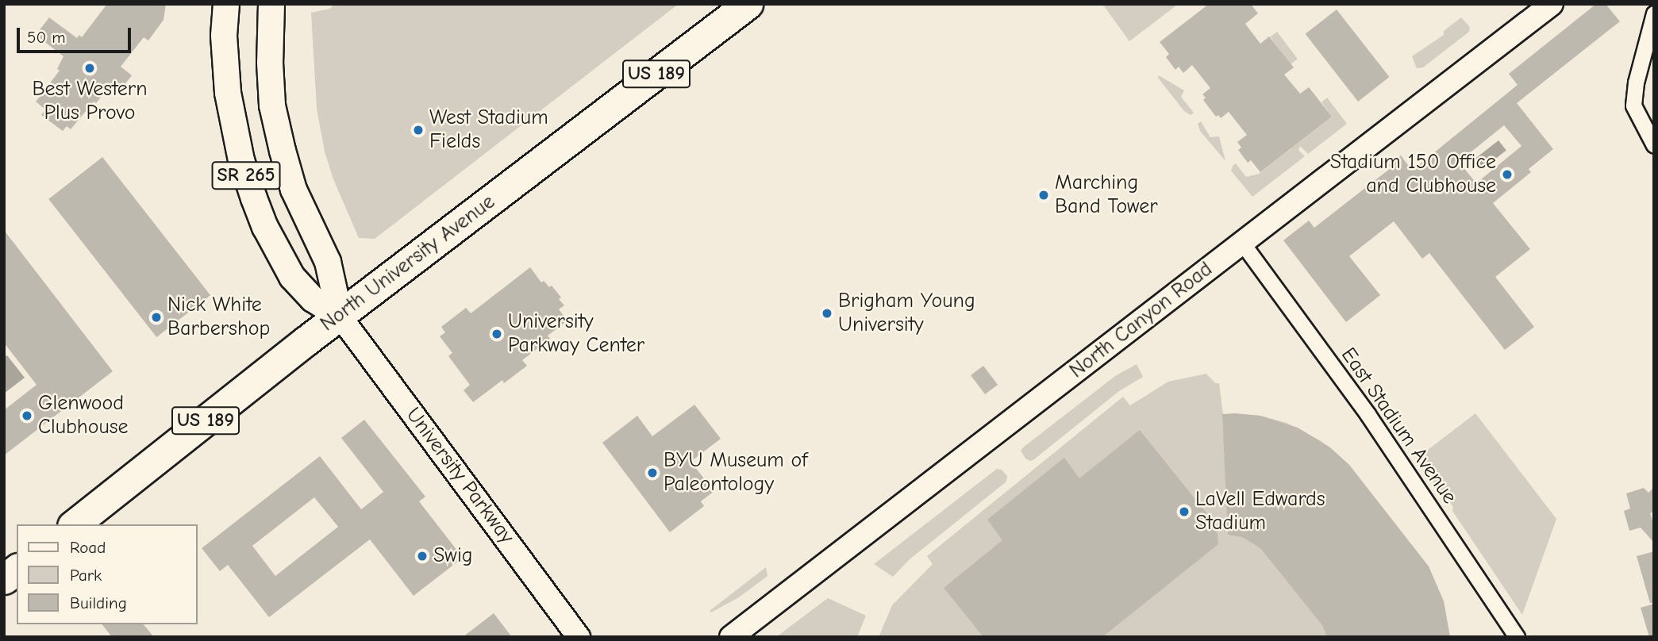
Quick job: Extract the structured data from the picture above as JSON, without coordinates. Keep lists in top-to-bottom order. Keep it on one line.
{"streets":{"highway":["US 189","North University Avenue"],"main road":["SR 265","North Canyon Road","University Parkway"],"street":["East Stadium Avenue"]},"crossings":[["North University Avenue","University Parkway"],["North Canyon Road","East Stadium Avenue"]],"places":["Best Western Plus Provo","West Stadium Fields","Stadium 150 Office and Clubhouse","Marching Band Tower","Brigham Young University","Nick White Barbershop","University Parkway Center","Glenwood Clubhouse","BYU Museum of Paleontology","LaVell Edwards Stadium","Swig"],"legend":["Road","Park","Building"],"scale_bar":"50 m"}
